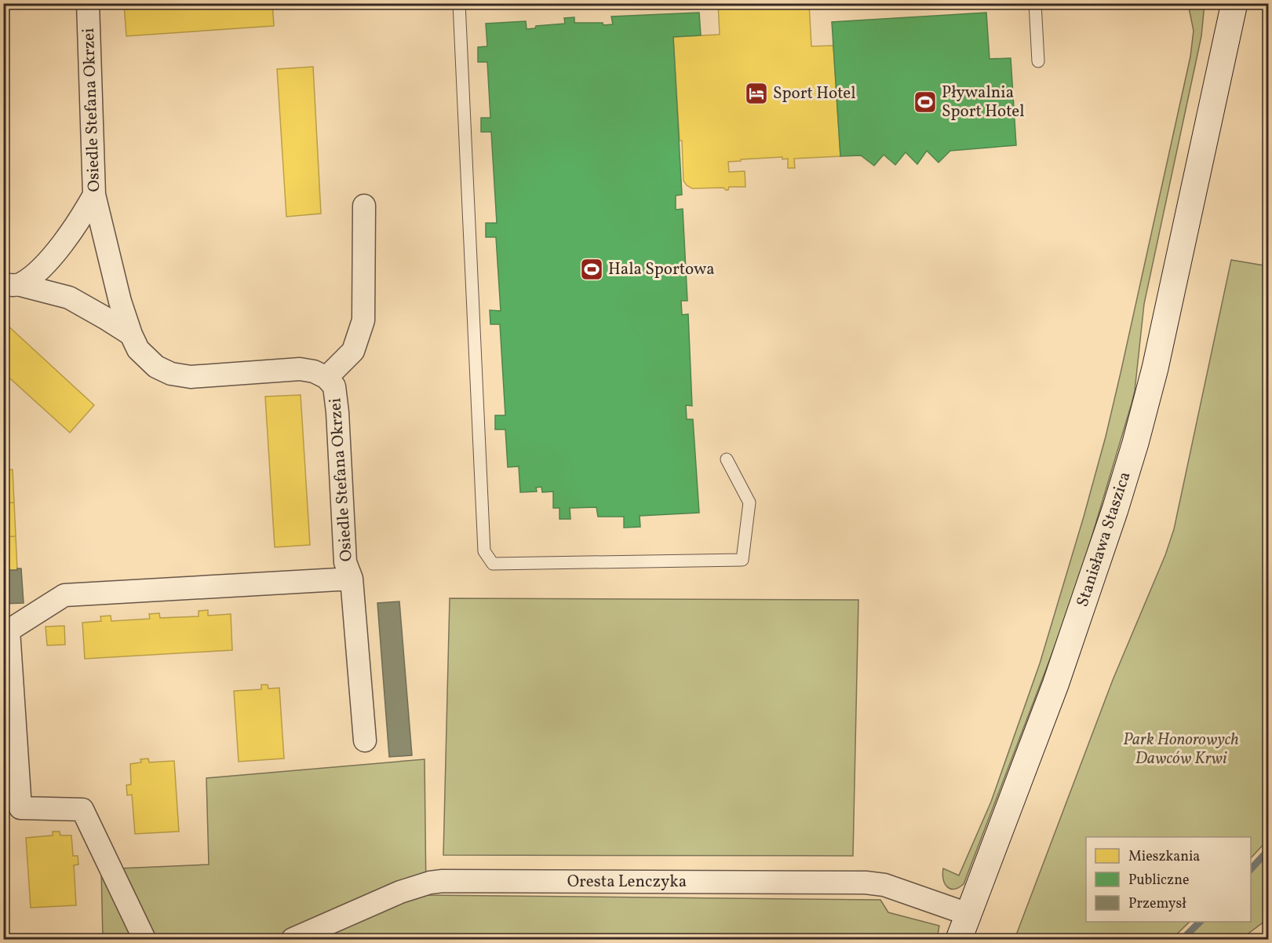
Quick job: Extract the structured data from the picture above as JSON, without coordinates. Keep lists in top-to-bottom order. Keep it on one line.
{"streets":{"street":["Osiedle Stefana Okrzei","Stanisława Staszica","Oresta Lenczyka"]},"crossings":[["Stanisława Staszica","Oresta Lenczyka"]],"parks":["Park Honorowych Dawców Krwi"],"places":{"hotel":["Sport Hotel"],"sports":["Pływalnia Sport Hotel","Hala Sportowa"]},"legend":["Mieszkania","Publiczne","Przemysł"]}
